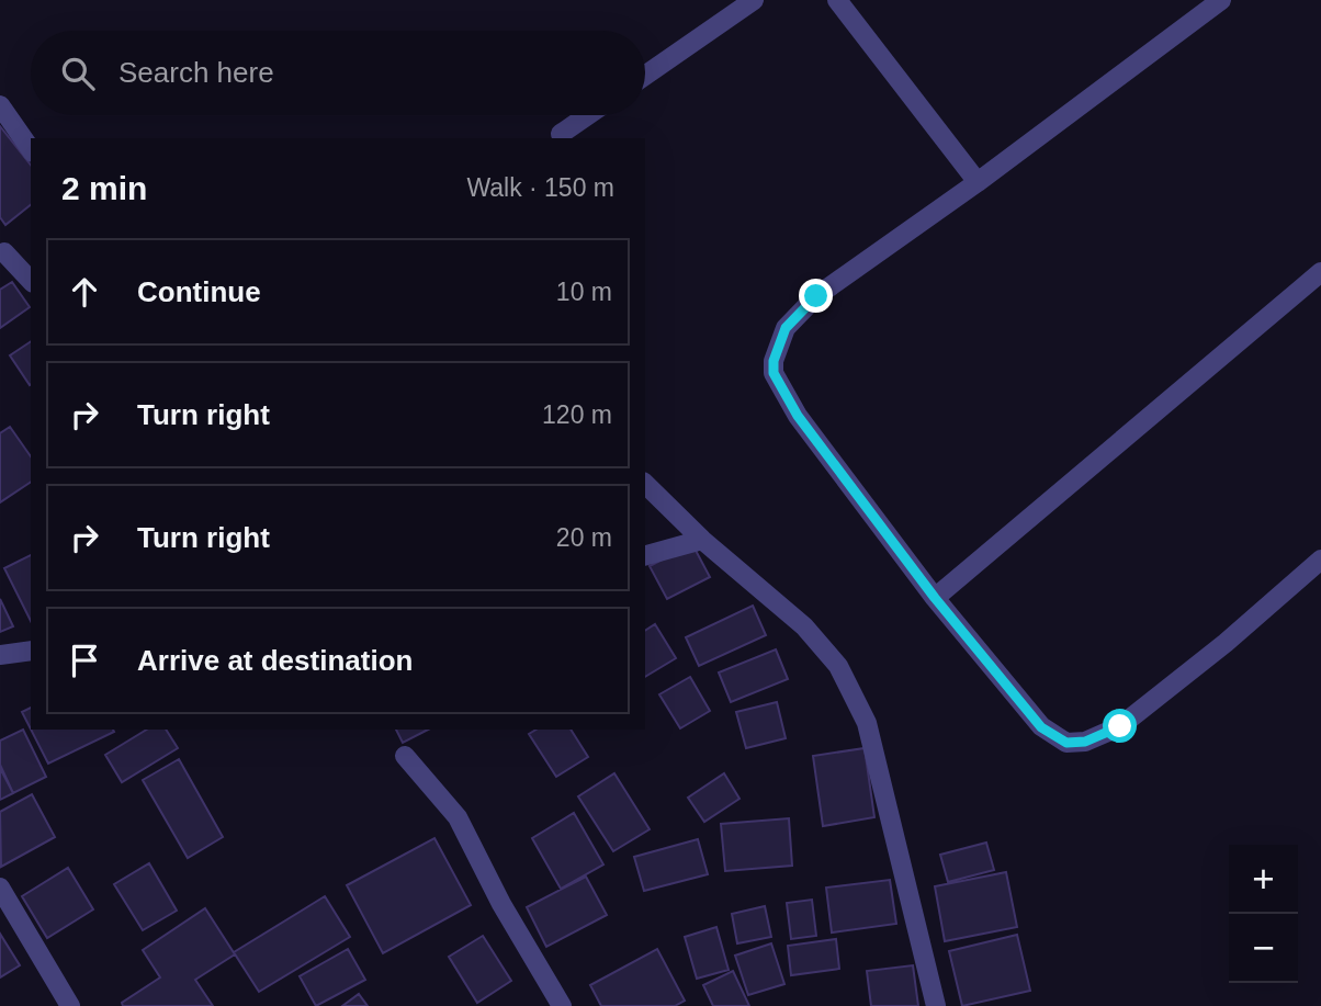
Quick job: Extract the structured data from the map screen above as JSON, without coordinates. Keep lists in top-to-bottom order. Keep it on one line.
{"page":{"search":"Search here","heading":["2 min","Walk · 150 m"],"list":[["Continue","10 m"],["Turn right","120 m"],["Turn right","20 m"],"Arrive at destination"],"map_buttons":["+","−"]}}
